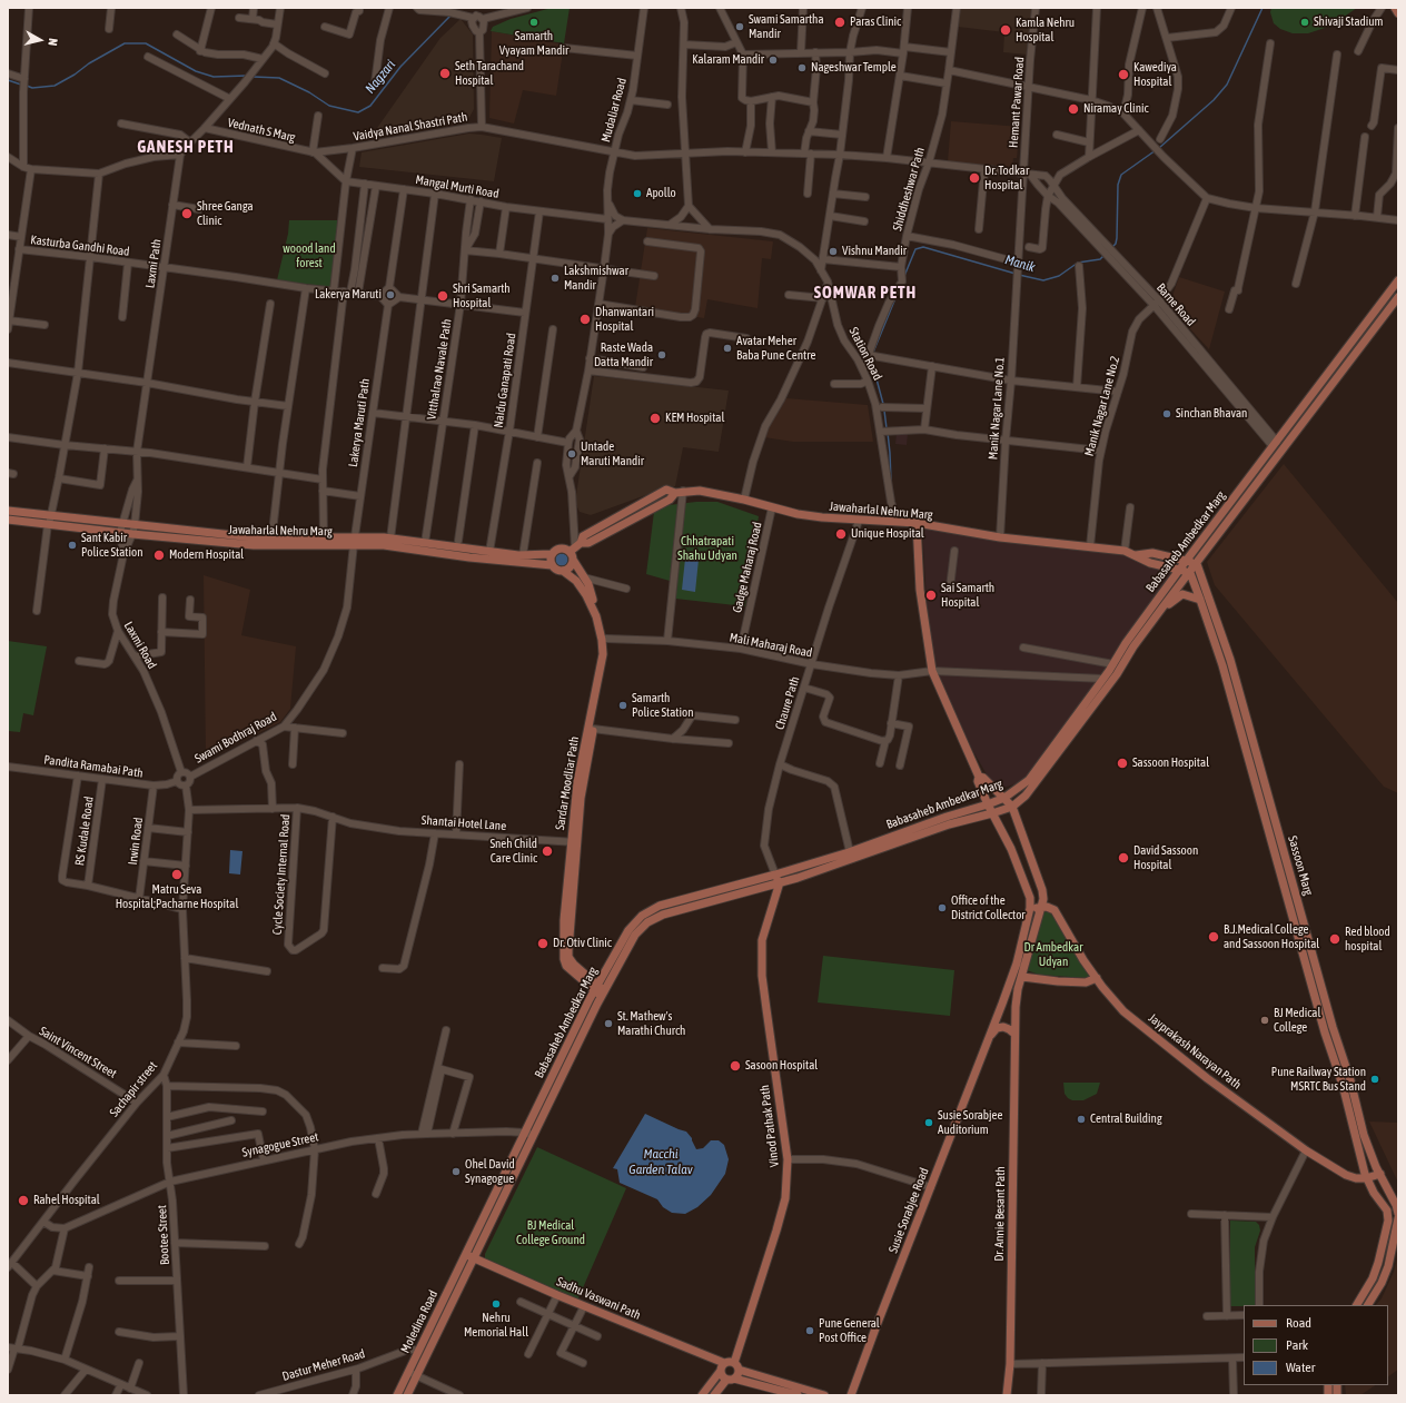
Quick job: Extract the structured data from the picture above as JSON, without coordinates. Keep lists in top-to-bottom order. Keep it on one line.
{"streets":{"main road":["Jawaharlal Nehru Marg","Babasaheb Ambedkar Marg","Sardar Moodliar Path","Sassoon Marg","Jayprakash Narayan Path","Vinod Pathak Path","Susie Sorabjee Road","Dr. Annie Besant Path","Sadhu Vaswani Path","Moledina Road"],"street":["Hemant Pawar Road","Mudaliar Road","Vaidya Nanal Shastri Path","Vednath S Marg","Mangal Murti Road","Shiddheshwar Path","Kasturba Gandhi Road","Laxmi Path","Barne Road","Station Road","Vitthalrao Navale Path","Naidu Ganapati Road","Manik Nagar Lane No.2","Manik Nagar Lane No.1","Lakerya Maruti Path","Gadge Maharaj Road","Laxmi Road","Mali Maharaj Road","Chaure Path","Swami Bodhraj Road","Pandita Ramabai Path","Shantai Hotel Lane","RS Kudale Road","Irwin Road","Cycle Society Internal Road","Saint Vincent Street","Sachapir street","Synagogue Street","Bootee Street","Dastur Meher Road"]},"crossings":[["Hemant Pawar Road","Vaidya Nanal Shastri Path"],["Mudaliar Road","Vaidya Nanal Shastri Path"],["Mudaliar Road","Mangal Murti Road"],["Mudaliar Road","Sardar Moodliar Path"],["Vaidya Nanal Shastri Path","Vednath S Marg"],["Vaidya Nanal Shastri Path","Shiddheshwar Path"],["Vaidya Nanal Shastri Path","Barne Road"],["Mangal Murti Road","Vitthalrao Navale Path"],["Mangal Murti Road","Naidu Ganapati Road"],["Mangal Murti Road","Sardar Moodliar Path"],["Shiddheshwar Path","Station Road"],["Kasturba Gandhi Road","Laxmi Path"],["Laxmi Path","Jawaharlal Nehru Marg"],["Laxmi Path","Laxmi Road"],["Barne Road","Manik Nagar Lane No.2"],["Barne Road","Babasaheb Ambedkar Marg"],["Station Road","Jawaharlal Nehru Marg"],["Vitthalrao Navale Path","Jawaharlal Nehru Marg"],["Naidu Ganapati Road","Jawaharlal Nehru Marg"],["Manik Nagar Lane No.2","Jawaharlal Nehru Marg"],["Manik Nagar Lane No.1","Jawaharlal Nehru Marg"],["Lakerya Maruti Path","Jawaharlal Nehru Marg"],["Lakerya Maruti Path","Swami Bodhraj Road"],["Jawaharlal Nehru Marg","Babasaheb Ambedkar Marg"],["Jawaharlal Nehru Marg","Gadge Maharaj Road"],["Jawaharlal Nehru Marg","Laxmi Road"],["Jawaharlal Nehru Marg","Chaure Path"],["Jawaharlal Nehru Marg","Swami Bodhraj Road"],["Jawaharlal Nehru Marg","Sardar Moodliar Path"],["Jawaharlal Nehru Marg","Sassoon Marg"],["Babasaheb Ambedkar Marg","Mali Maharaj Road"],["Babasaheb Ambedkar Marg","Sardar Moodliar Path"],["Babasaheb Ambedkar Marg","Sassoon Marg"],["Babasaheb Ambedkar Marg","Vinod Pathak Path"],["Babasaheb Ambedkar Marg","Synagogue Street"],["Babasaheb Ambedkar Marg","Sadhu Vaswani Path"],["Babasaheb Ambedkar Marg","Moledina Road"],["Gadge Maharaj Road","Mali Maharaj Road"],["Laxmi Road","Swami Bodhraj Road"],["Laxmi Road","Pandita Ramabai Path"],["Laxmi Road","Sachapir street"],["Mali Maharaj Road","Chaure Path"],["Mali Maharaj Road","Sardar Moodliar Path"],["Swami Bodhraj Road","Pandita Ramabai Path"],["Swami Bodhraj Road","Sachapir street"],["Pandita Ramabai Path","RS Kudale Road"],["Pandita Ramabai Path","Irwin Road"],["Pandita Ramabai Path","Sachapir street"],["Sardar Moodliar Path","Shantai Hotel Lane"],["Shantai Hotel Lane","Cycle Society Internal Road"],["Shantai Hotel Lane","Sachapir street"],["Sassoon Marg","Jayprakash Narayan Path"],["Jayprakash Narayan Path","Dr. Annie Besant Path"],["Saint Vincent Street","Sachapir street"],["Sachapir street","Bootee Street"],["Vinod Pathak Path","Sadhu Vaswani Path"],["Synagogue Street","Bootee Street"],["Sadhu Vaswani Path","Moledina Road"],["Moledina Road","Dastur Meher Road"]],"districts":["GANESH PETH","SOMWAR PETH"],"water":["Nagzari","Manik","Macchi Garden Talav"],"parks":["woood land forest","Chhatrapati Shahu Udyan","Dr Ambedkar Udyan","BJ Medical College Ground"],"places":["Samarth Vyayam Mandir","Paras Clinic","Shivaji Stadium","Swami Samartha Mandir","Kamla Nehru Hospital","Kalaram Mandir","Nageshwar Temple","Seth Tarachand Hospital","Kawediya Hospital","Niramay Clinic","Dr. Todkar Hospital","Apollo","Shree Ganga Clinic","Vishnu Mandir","Lakshmishwar Mandir","Lakerya Maruti","Shri Samarth Hospital","Dhanwantari Hospital","Avatar Meher Baba Pune Centre","Raste Wada Datta Mandir","Sinchan Bhavan","KEM Hospital","Untade Maruti Mandir","Unique Hospital","Sant Kabir Police Station","Modern Hospital","Sai Samarth Hospital","Samarth Police Station","Sassoon Hospital","Sneh Child Care Clinic","David Sassoon Hospital","Matru Seva Hospital;Pacharne Hospital","Office of the District Collector","B.J.Medical College and Sassoon Hospital","Red blood hospital","Dr. Otiv Clinic","BJ Medical College","St. Mathew's Marathi Church","Sasoon Hospital","Pune Railway Station MSRTC Bus Stand","Central Building","Susie Sorabjee Auditorium","Ohel David Synagogue","Rahel Hospital","Nehru Memorial Hall","Pune General Post Office"],"legend":["Road","Park","Water"],"north":"right"}
